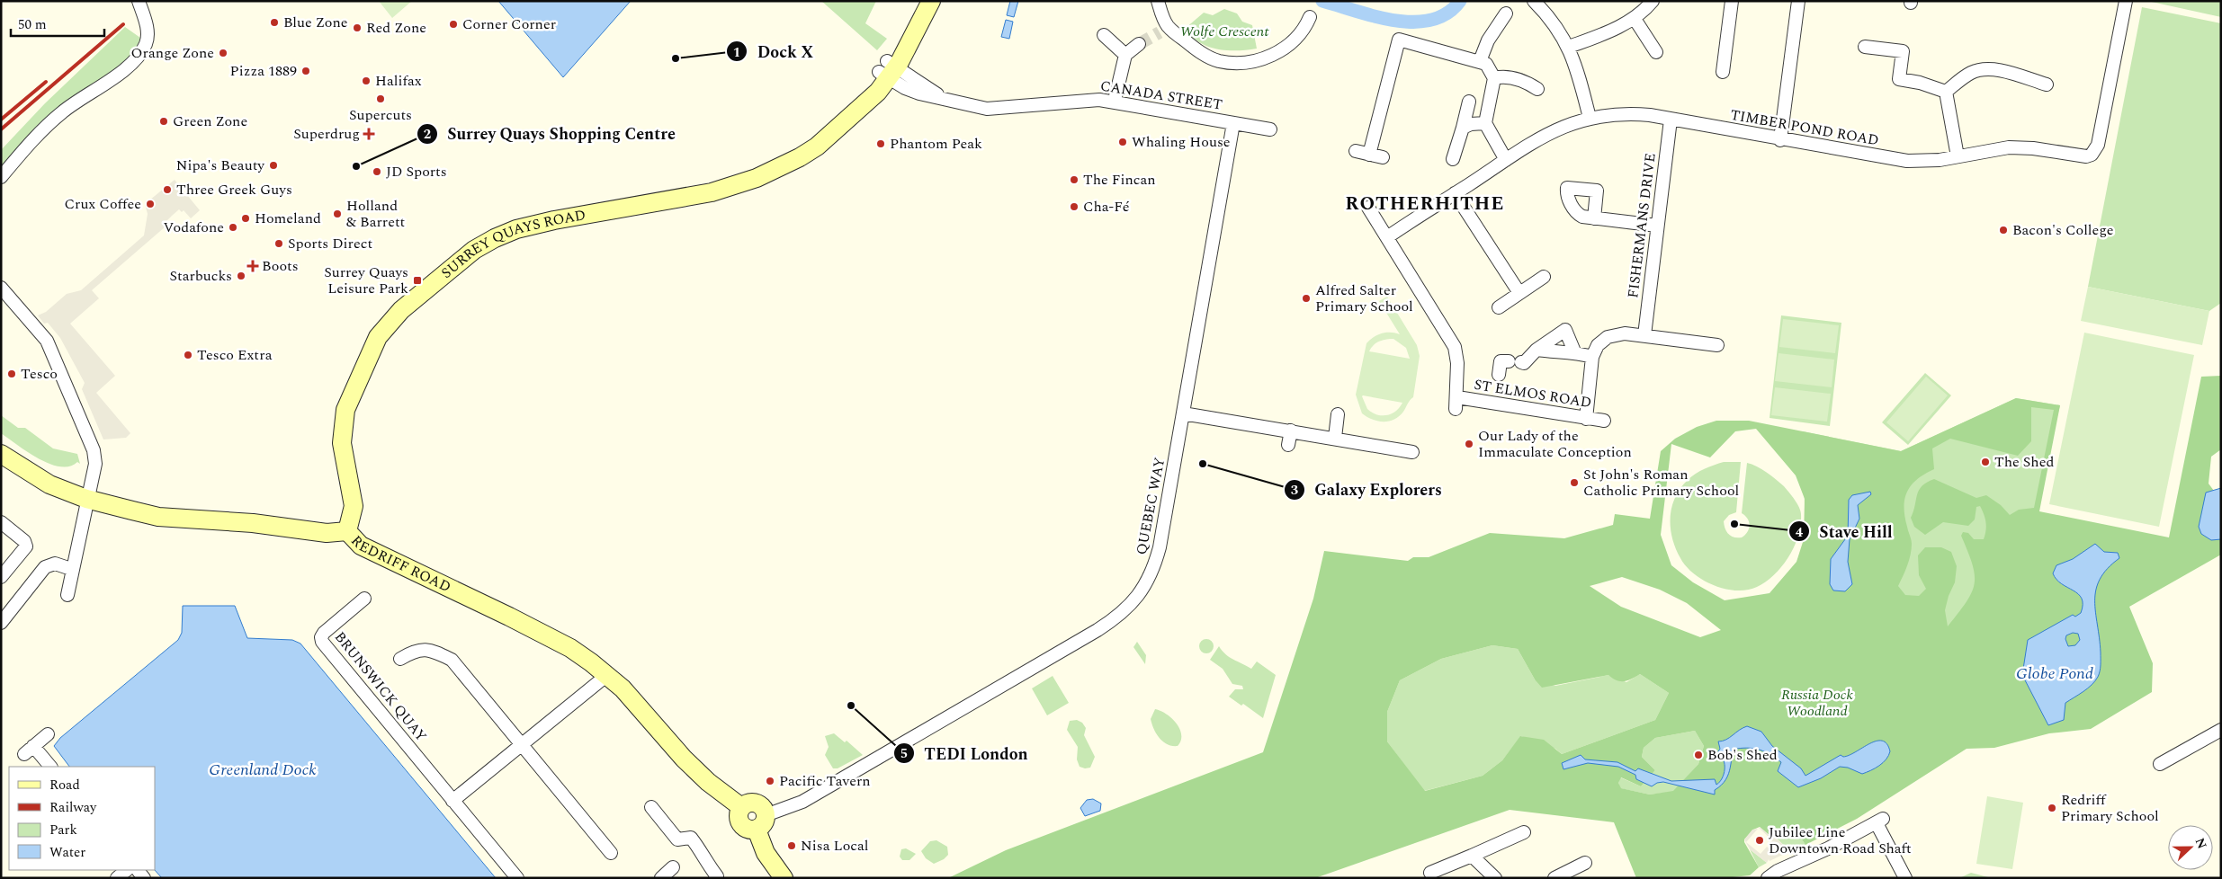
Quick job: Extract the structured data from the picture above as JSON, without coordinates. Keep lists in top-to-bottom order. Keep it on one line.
{"streets":{"main road":["SURREY QUAYS ROAD","REDRIFF ROAD"],"street":["CANADA STREET","TIMBER POND ROAD","FISHERMANS DRIVE","ST ELMOS ROAD","QUEBEC WAY","BRUNSWICK QUAY"]},"crossings":[["CANADA STREET","SURREY QUAYS ROAD"],["CANADA STREET","QUEBEC WAY"],["TIMBER POND ROAD","FISHERMANS DRIVE"],["TIMBER POND ROAD","ST ELMOS ROAD"],["SURREY QUAYS ROAD","REDRIFF ROAD"],["QUEBEC WAY","REDRIFF ROAD"]],"districts":["ROTHERHITHE"],"water":["Globe Pond","Greenland Dock"],"parks":["Wolfe Crescent","Russia Dock Woodland"],"places":{"other":["Blue Zone","Corner Corner","Red Zone","Orange Zone","Dock X","Pizza 1889","Halifax","Supercuts","Green Zone","Whaling House","Phantom Peak","Nipa's Beauty","Surrey Quays Shopping Centre","JD Sports","The Fincan","Three Greek Guys","Crux Coffee","Cha-Fé","Holland & Barrett","Homeland","Vodafone","Bacon's College","Sports Direct","Starbucks","Alfred Salter Primary School","Tesco Extra","Tesco","Our Lady of the Immaculate Conception","The Shed","Galaxy Explorers","St John's Roman Catholic Primary School","Stave Hill","TEDI London","Bob's Shed","Pacific Tavern","Redriff Primary School","Jubilee Line Downtown Road Shaft","Nisa Local"],"health":["Superdrug","Boots"],"transit":["Surrey Quays Leisure Park"]},"legend":["Road","Railway","Park","Water"],"scale_bar":"50 m","north":"right"}
